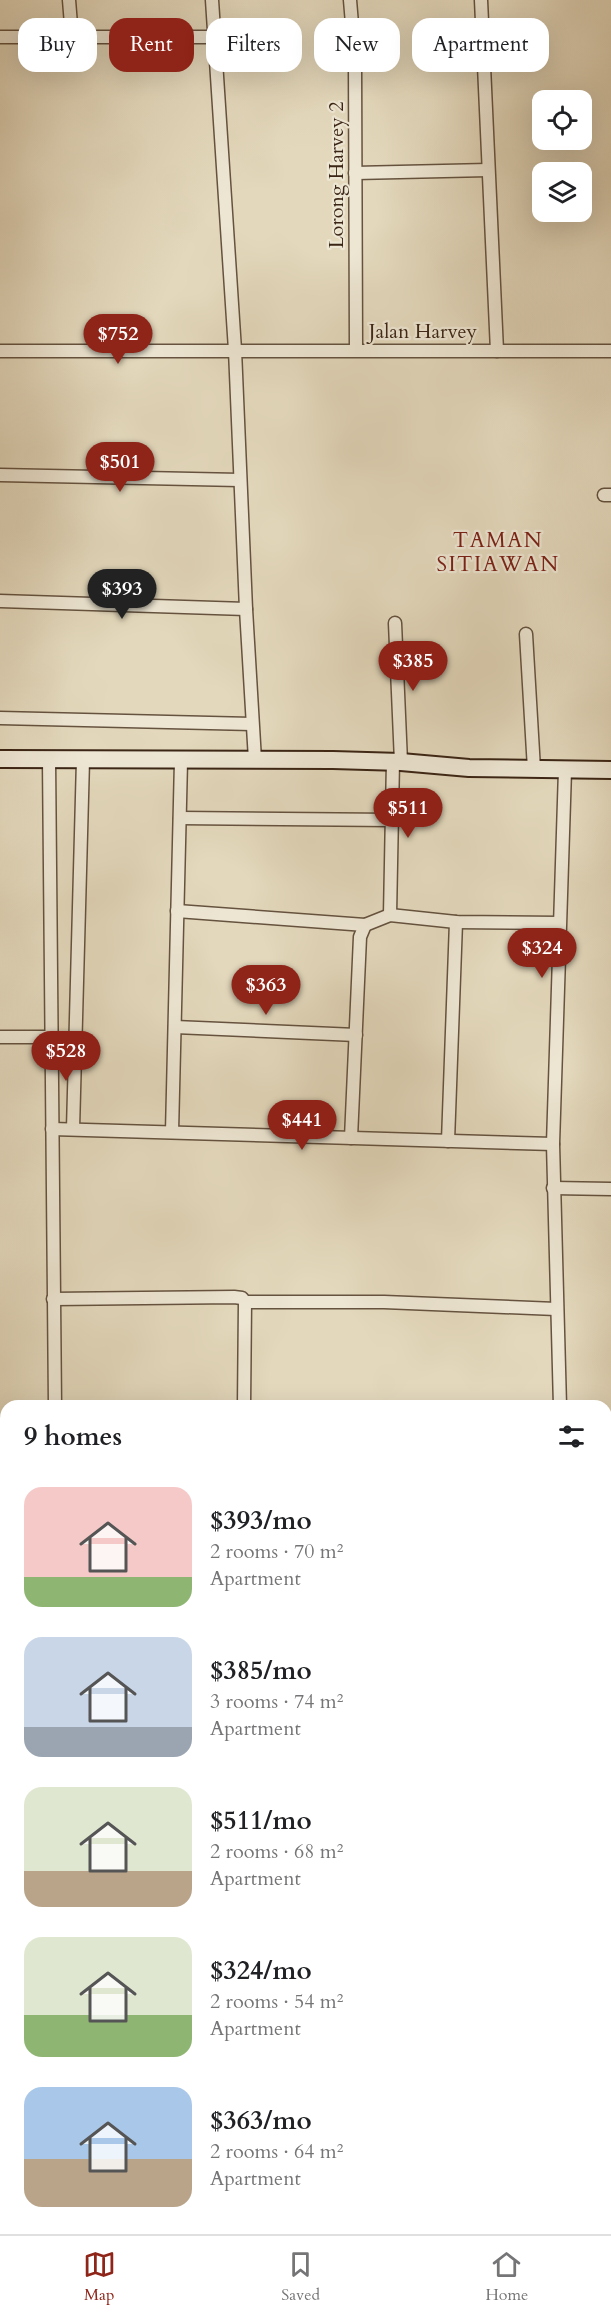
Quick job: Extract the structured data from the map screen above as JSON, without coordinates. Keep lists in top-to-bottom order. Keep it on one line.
{"streets":{"street":["Lorong Harvey 2","Jalan Harvey"]},"crossings":[["Lorong Harvey 2","Jalan Harvey"]],"districts":["TAMAN SITIAWAN"],"page":{"chip":["Buy","Rent","Filters","New","Apartment"],"price":["$752","$501","$393","$385","$511","$324","$363","$528","$441"],"heading":"9 homes","list":[{"name":"$393/mo","note":"2 rooms · 70 m² · Apartment"},{"name":"$385/mo","note":"3 rooms · 74 m² · Apartment"},{"name":"$511/mo","note":"2 rooms · 68 m² · Apartment"},{"name":"$324/mo","note":"2 rooms · 54 m² · Apartment"},{"name":"$363/mo","note":"2 rooms · 64 m² · Apartment"}],"tabs":["Map","Saved","Home"]}}
